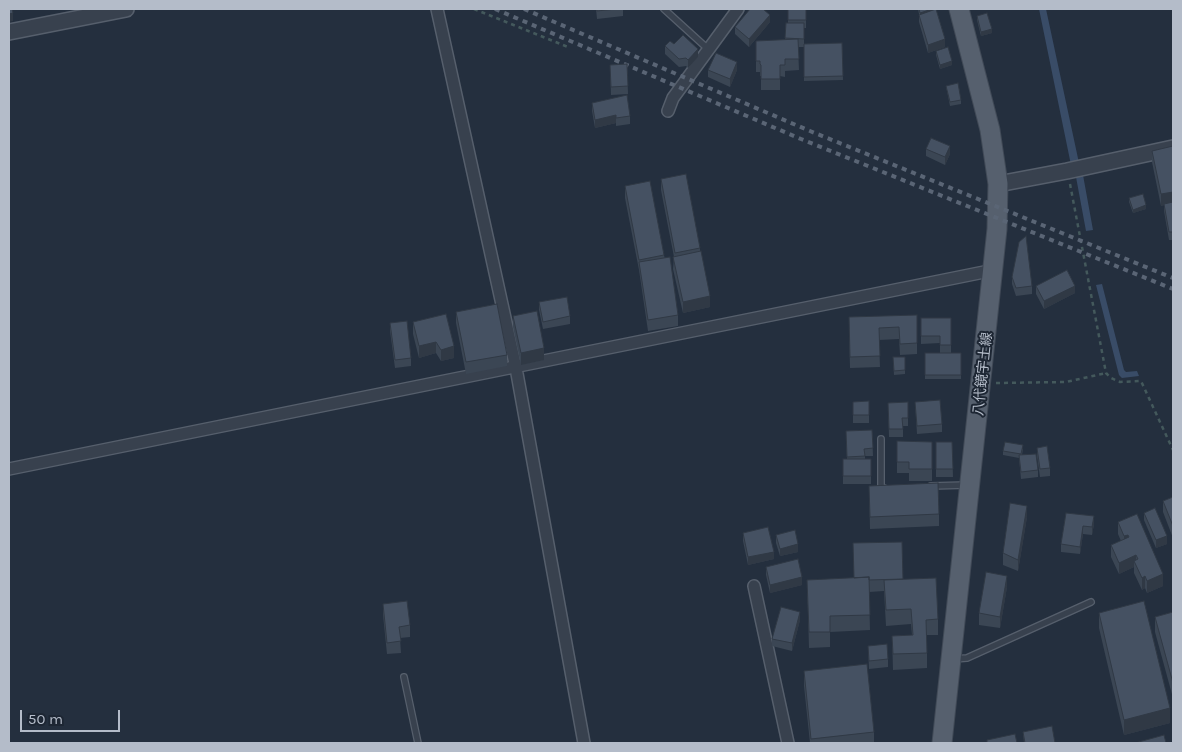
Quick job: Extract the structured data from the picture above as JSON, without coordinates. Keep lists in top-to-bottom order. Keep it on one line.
{"streets":{"main road":["八代鏡宇土線"]},"scale_bar":"50 m"}
